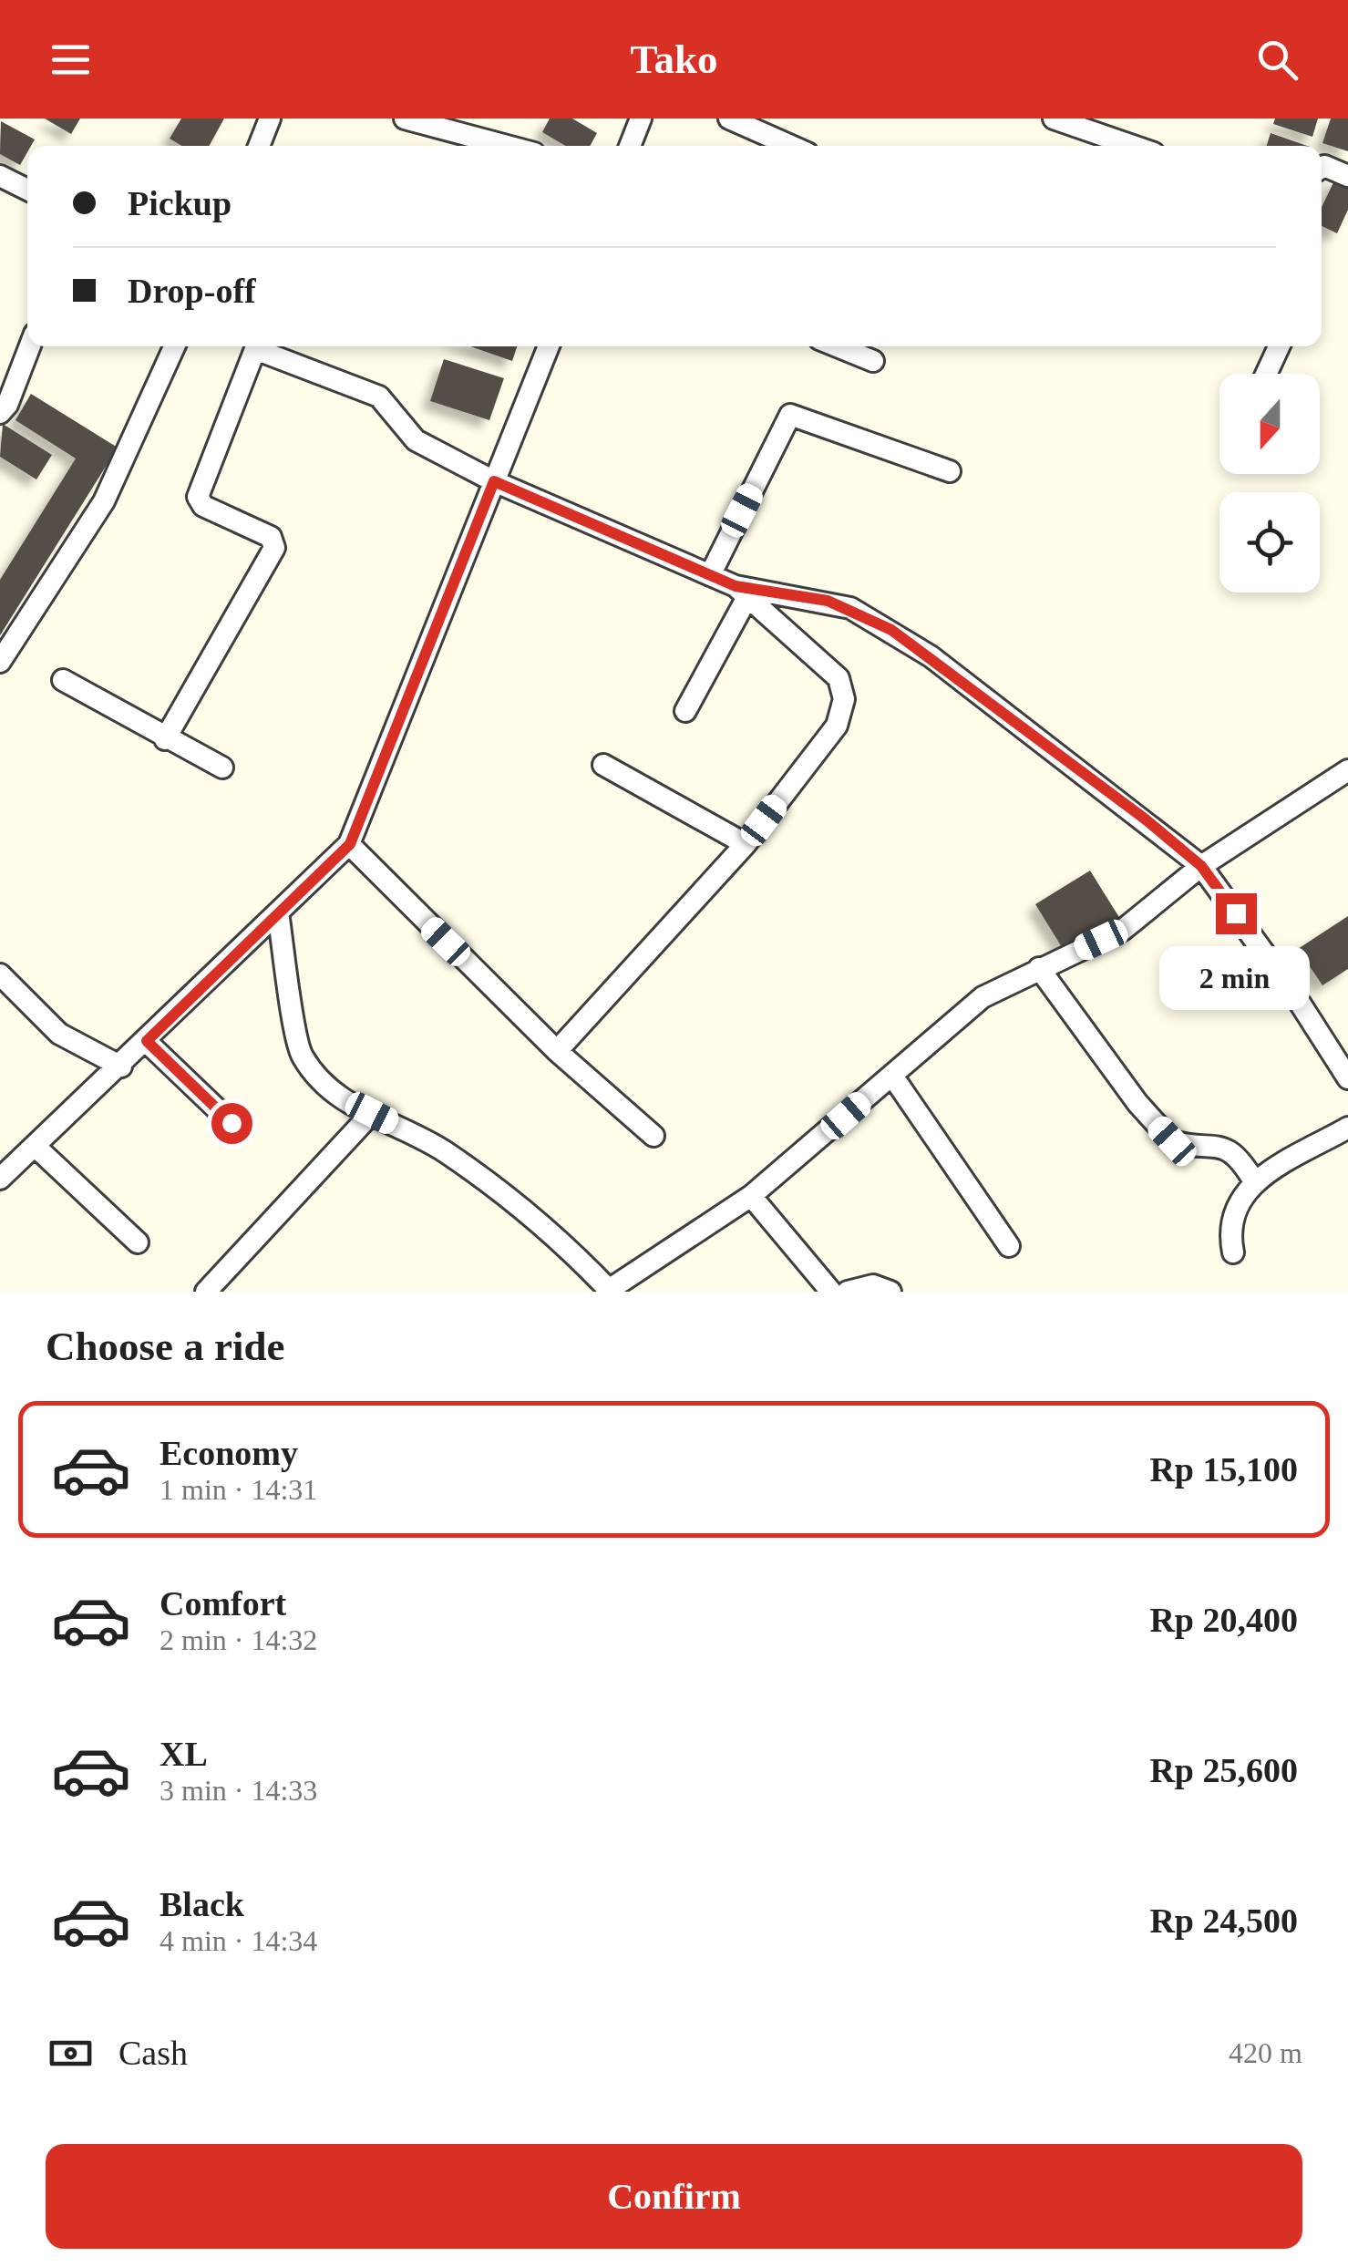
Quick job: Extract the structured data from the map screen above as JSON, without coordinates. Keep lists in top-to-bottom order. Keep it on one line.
{"north":"bottom","page":{"header":"Tako","banner":["Pickup","Drop-off"],"bubble":"2 min","heading":"Choose a ride","list":[{"name":"Economy","note":"1 min · 14:31","value":"Rp 15,100"},{"name":"Comfort","note":"2 min · 14:32","value":"Rp 20,400"},{"name":"XL","note":"3 min · 14:33","value":"Rp 25,600"},{"name":"Black","note":"4 min · 14:34","value":"Rp 24,500"}],"pay":["Cash","420 m"],"buttons":"Confirm"}}
